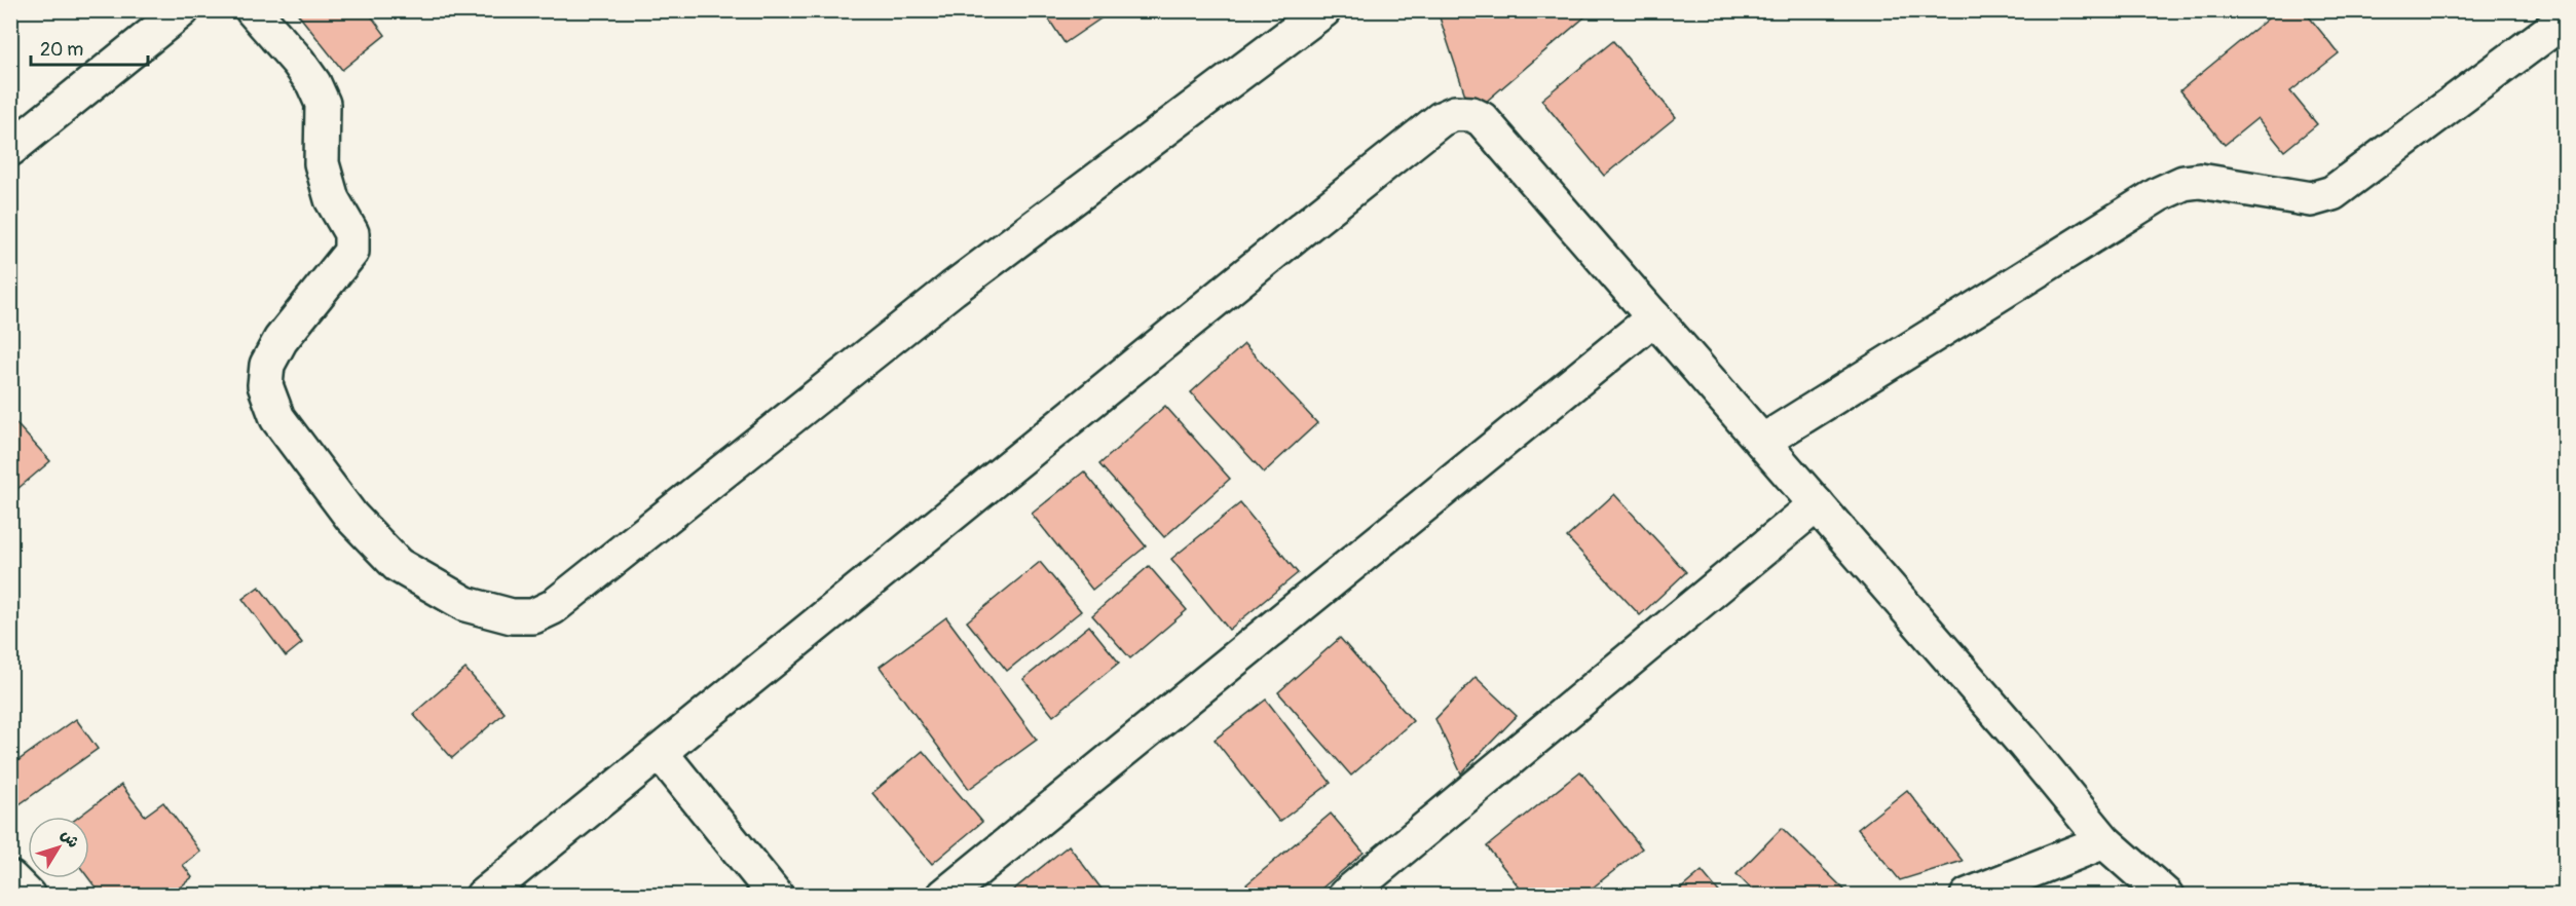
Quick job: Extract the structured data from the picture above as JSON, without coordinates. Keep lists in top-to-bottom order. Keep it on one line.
{"scale_bar":"20 m","north":"top right"}
